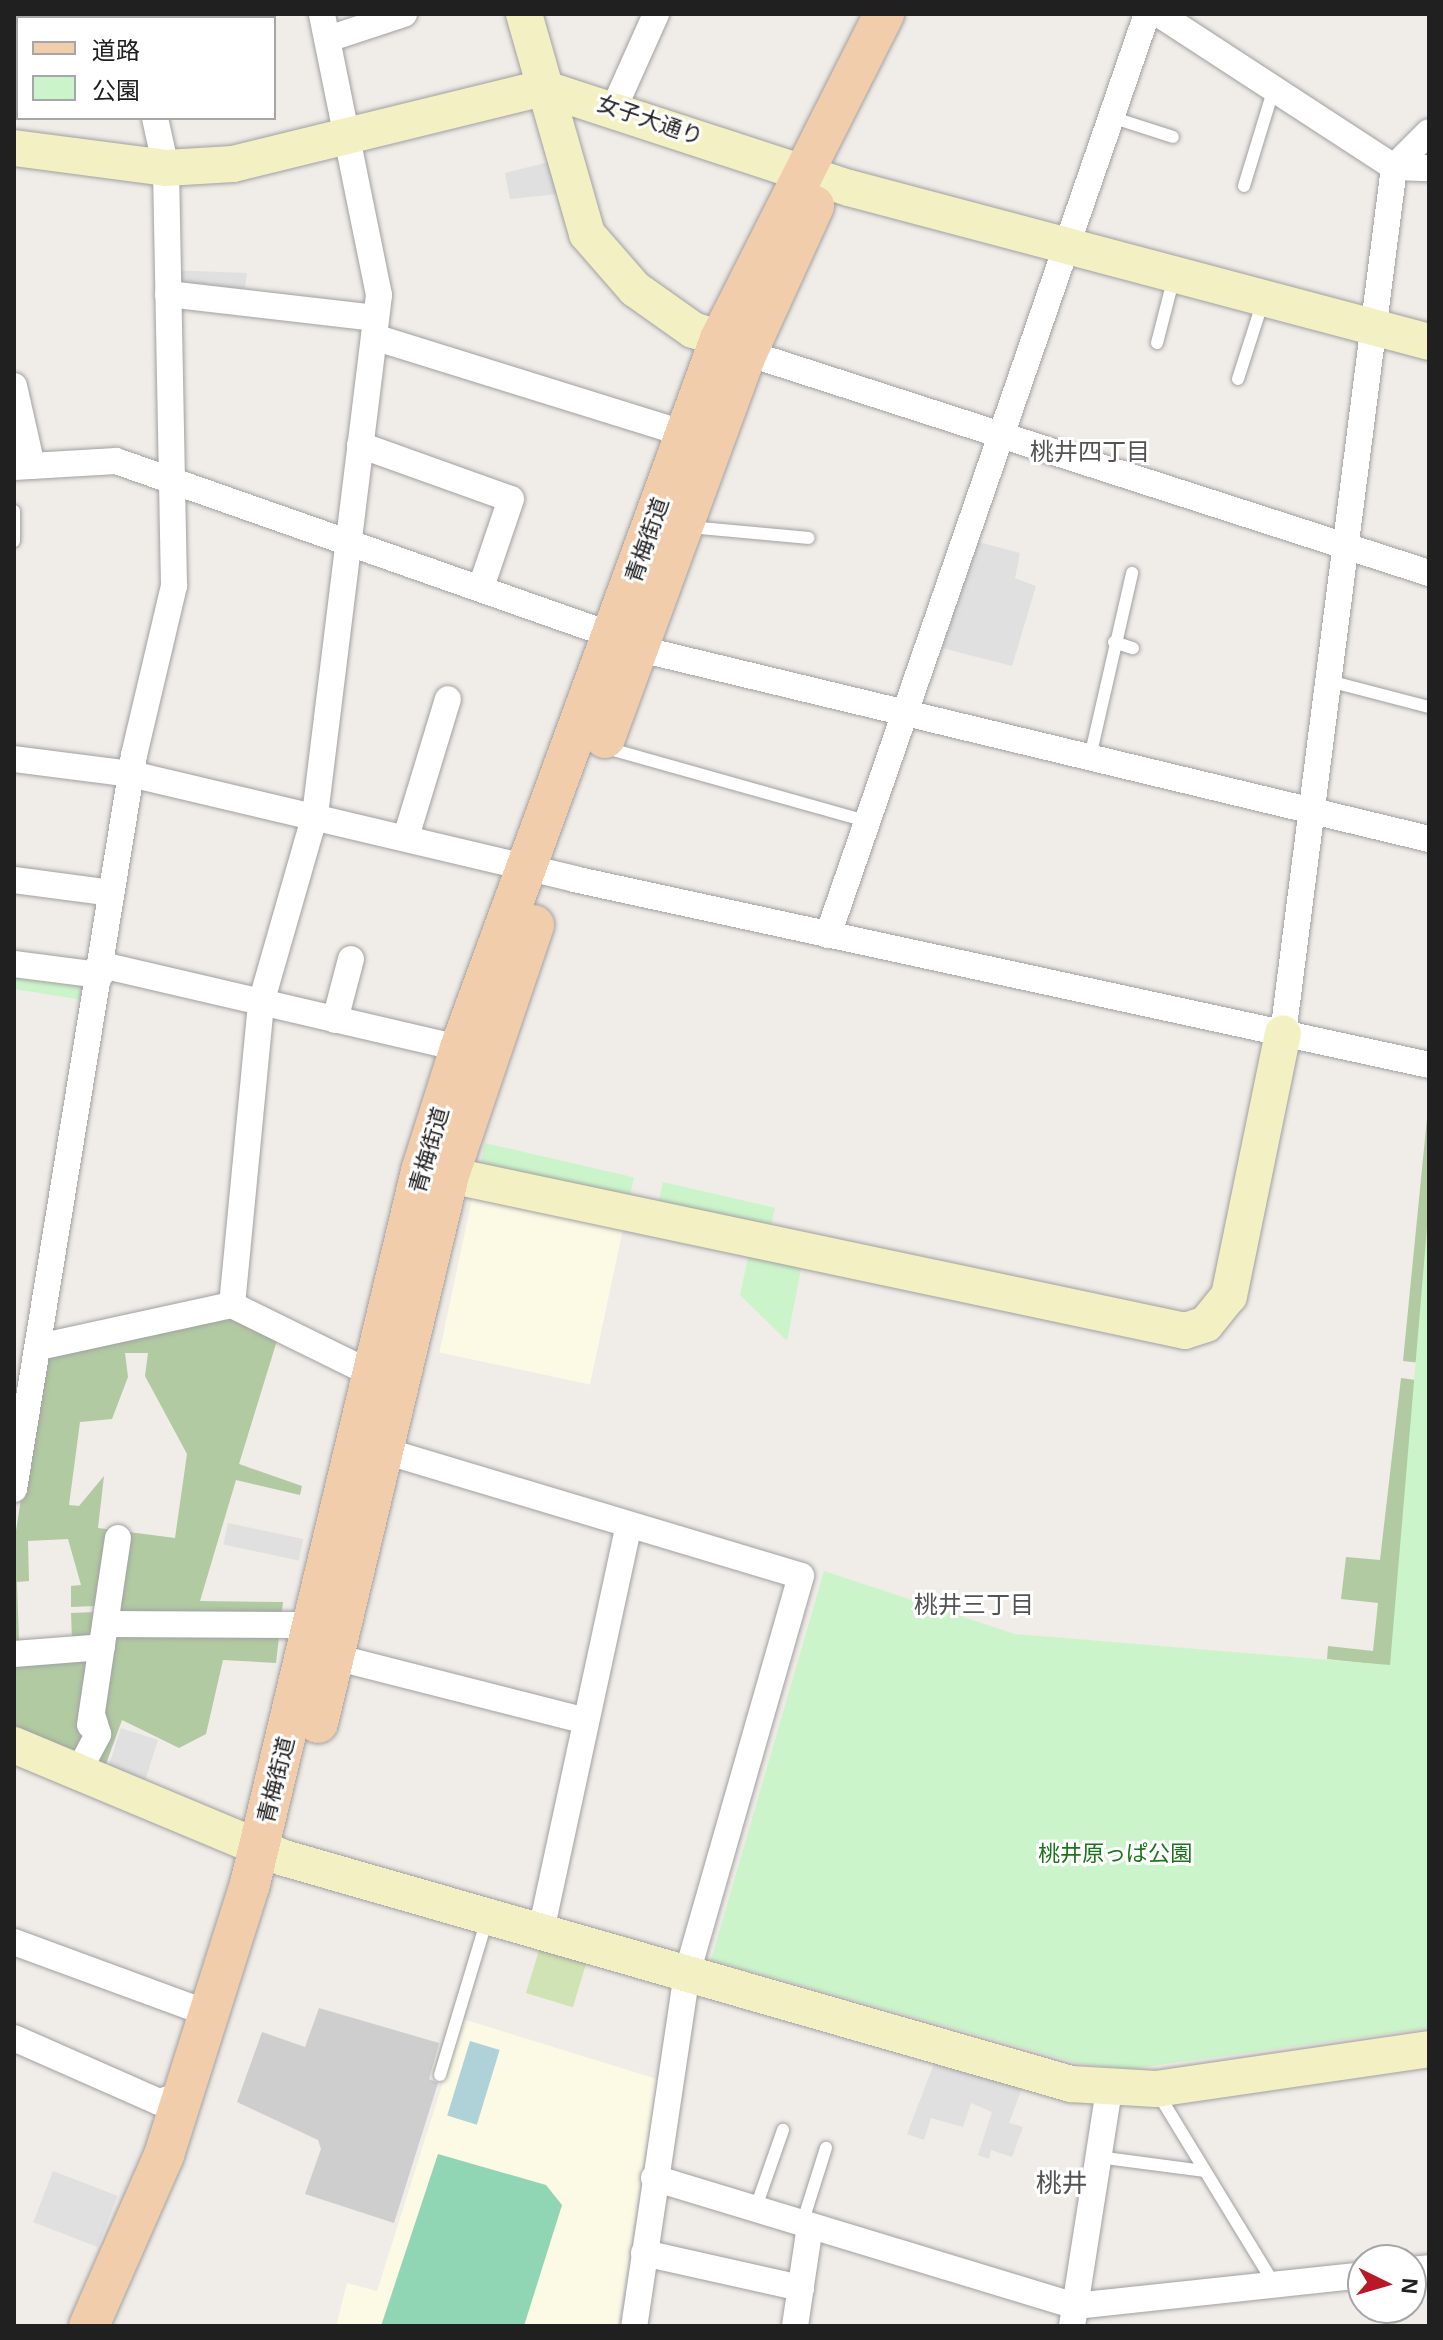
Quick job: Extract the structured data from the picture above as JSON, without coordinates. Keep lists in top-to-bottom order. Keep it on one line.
{"streets":{"main road":["青梅街道"],"street":["女子大通り"]},"crossings":[["女子大通り","青梅街道"]],"districts":["桃井四丁目","桃井三丁目","桃井"],"parks":["桃井原っぱ公園"],"legend":["道路","公園"],"north":"right"}
